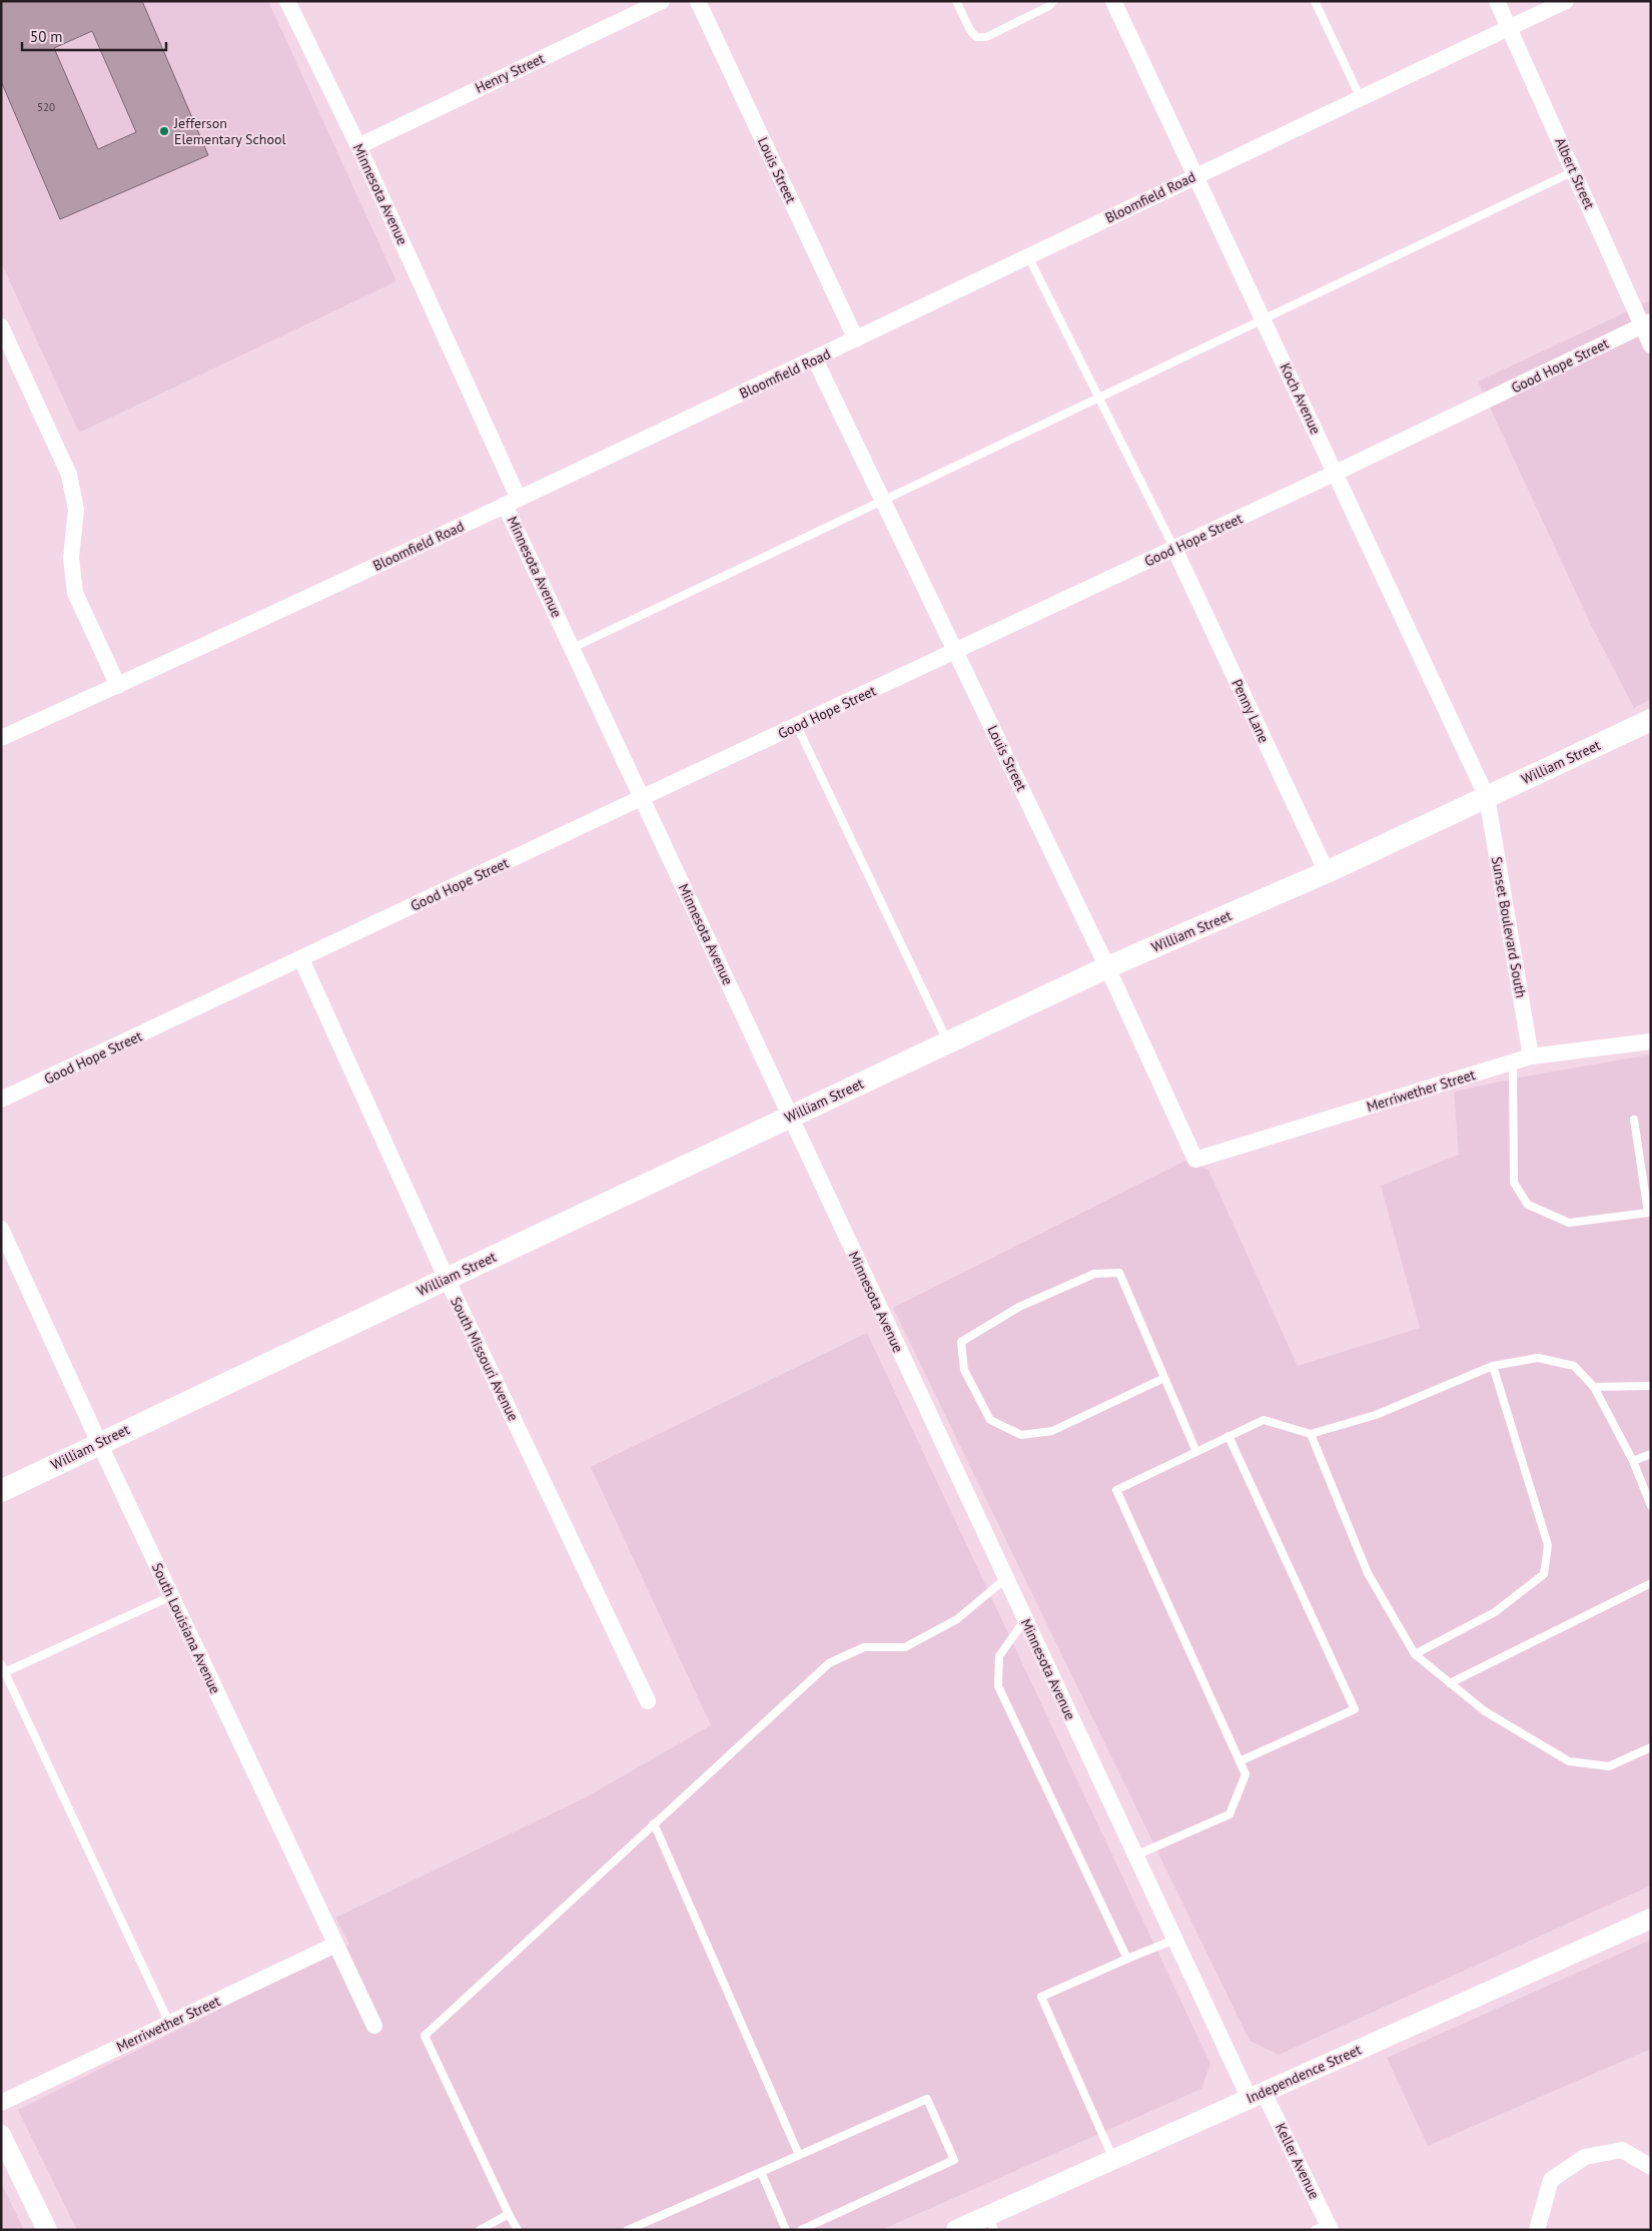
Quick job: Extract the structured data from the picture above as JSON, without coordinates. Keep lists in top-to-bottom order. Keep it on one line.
{"streets":{"main road":["William Street"],"street":["Henry Street","Louis Street","Albert Street","Minnesota Avenue","Bloomfield Road","Good Hope Street","Koch Avenue","Penny Lane","Sunset Boulevard South","Merriwether Street","South Missouri Avenue","South Louisiana Avenue","Independence Street","Keller Avenue"]},"crossings":[["Henry Street","Minnesota Avenue"],["Louis Street","Bloomfield Road"],["Louis Street","Good Hope Street"],["Louis Street","William Street"],["Louis Street","Merriwether Street"],["Albert Street","Bloomfield Road"],["Albert Street","Good Hope Street"],["Minnesota Avenue","Bloomfield Road"],["Minnesota Avenue","Good Hope Street"],["Minnesota Avenue","William Street"],["Minnesota Avenue","Independence Street"],["Minnesota Avenue","Keller Avenue"],["Bloomfield Road","Koch Avenue"],["Good Hope Street","Koch Avenue"],["Good Hope Street","Penny Lane"],["Good Hope Street","South Missouri Avenue"],["Koch Avenue","William Street"],["Koch Avenue","Sunset Boulevard South"],["Penny Lane","William Street"],["William Street","Sunset Boulevard South"],["William Street","South Missouri Avenue"],["William Street","South Louisiana Avenue"],["Sunset Boulevard South","Merriwether Street"],["Merriwether Street","South Louisiana Avenue"],["Independence Street","Keller Avenue"]],"places":["Jefferson Elementary School"],"house_numbers":["520"],"scale_bar":"50 m"}
